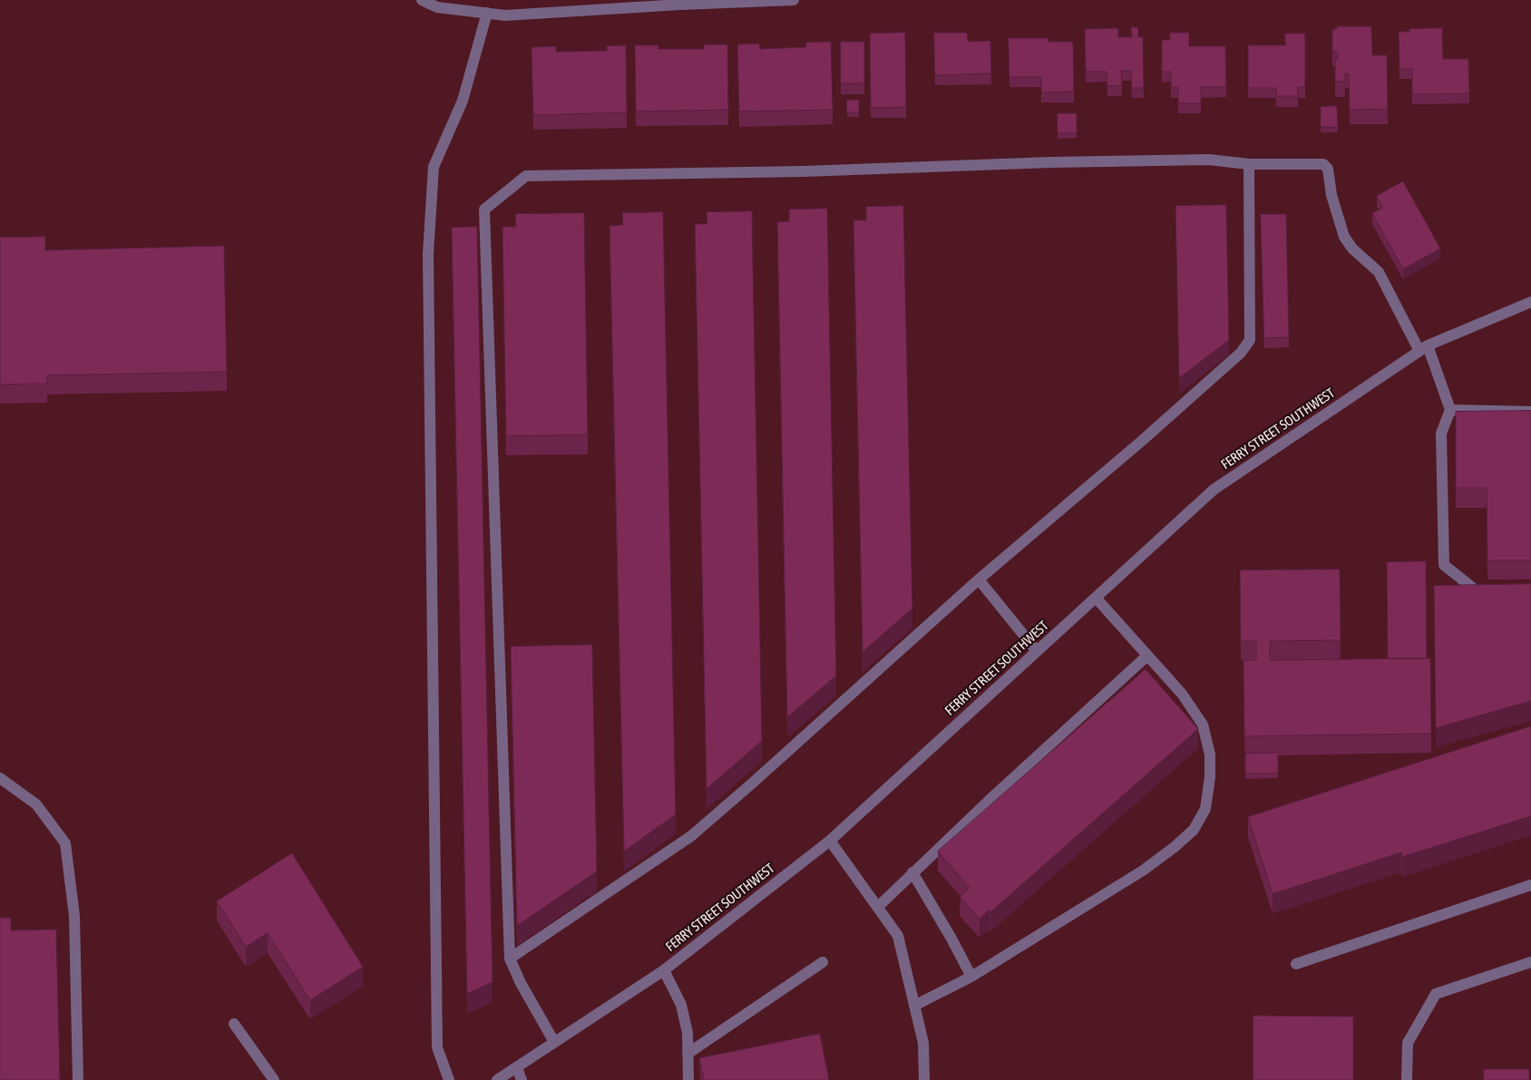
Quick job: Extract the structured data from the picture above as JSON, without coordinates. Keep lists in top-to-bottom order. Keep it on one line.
{"streets":{"street":["FERRY STREET SOUTHWEST"]}}
